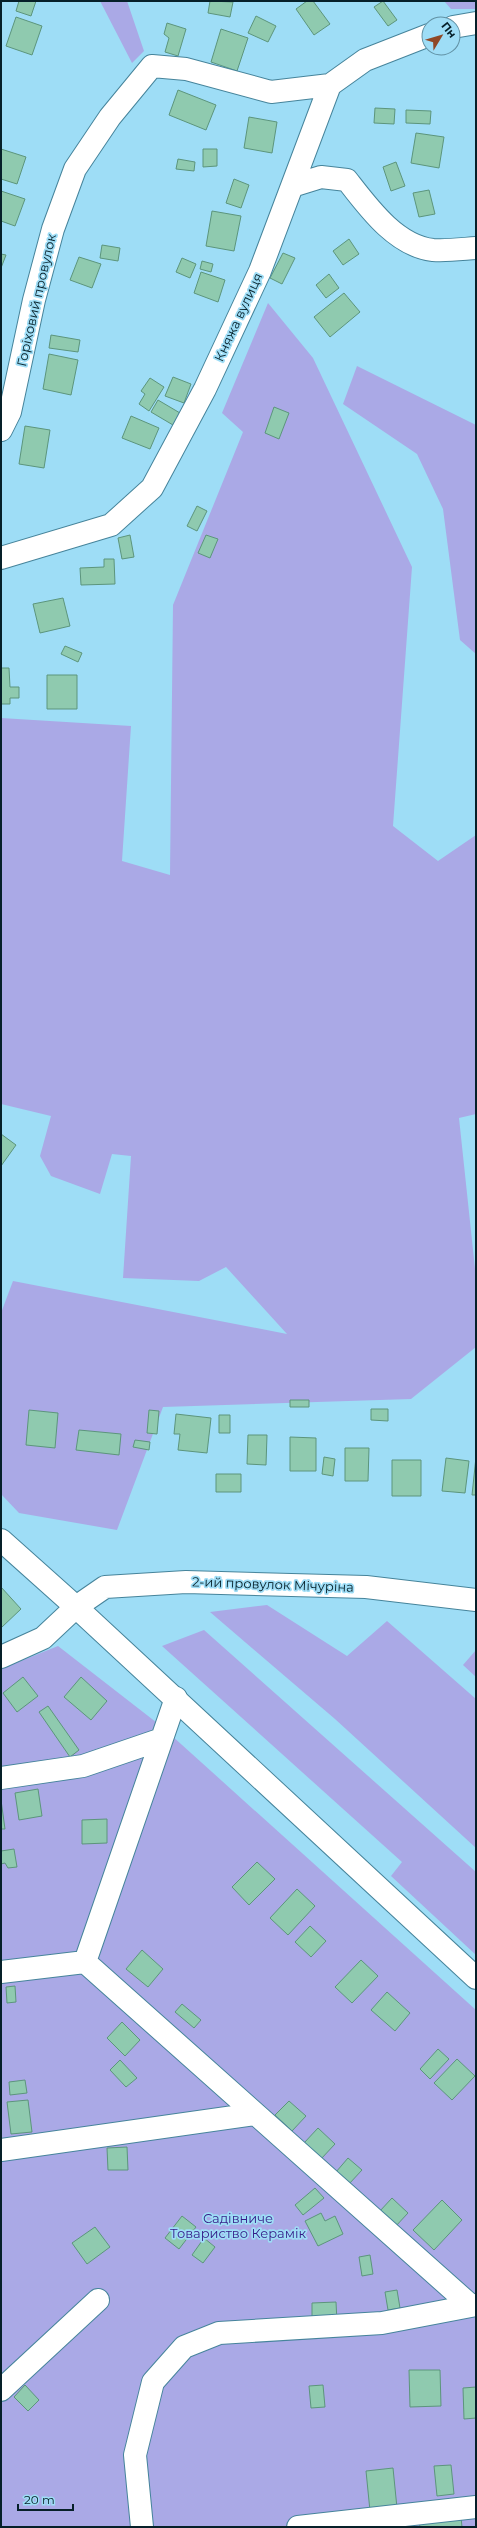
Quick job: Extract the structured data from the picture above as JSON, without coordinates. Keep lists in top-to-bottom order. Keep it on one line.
{"streets":{"street":["Горіховий провулок","Княжа вулиця","2-ий провулок Мічуріна"]},"crossings":[["Горіховий провулок","Княжа вулиця"]],"parks":["Садівниче Товариство Керамік"],"scale_bar":"20 m","north":"top right"}
